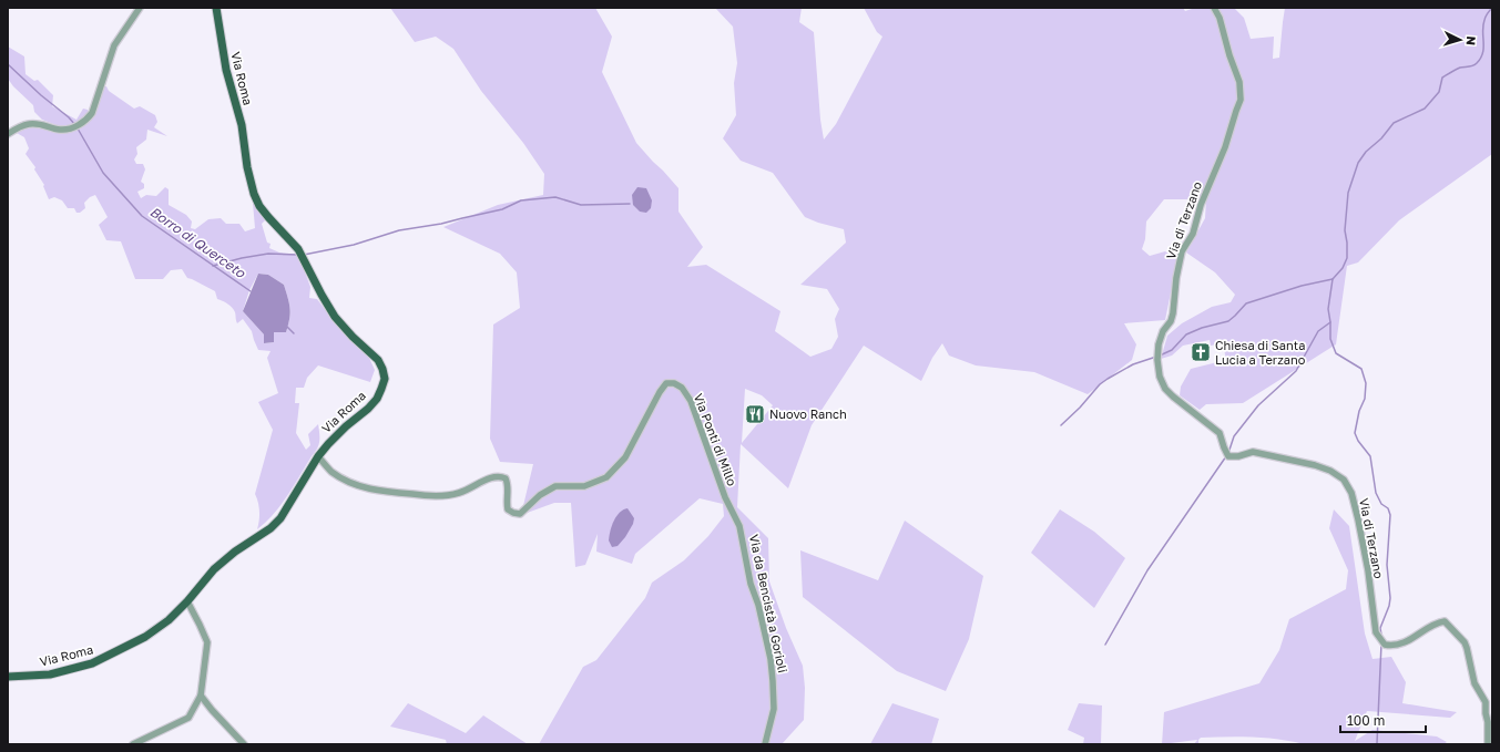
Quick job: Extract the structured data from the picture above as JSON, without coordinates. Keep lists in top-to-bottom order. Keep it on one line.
{"streets":{"main road":["Via Roma"],"street":["Via di Terzano","Via Ponti di Millo","Via da Bencistà a Gorioli"]},"crossings":[["Via Roma","Via Ponti di Millo"],["Via Ponti di Millo","Via da Bencistà a Gorioli"]],"water":["Borro di Querceto"],"places":{"church":["Chiesa di Santa Lucia a Terzano"],"restaurant":["Nuovo Ranch"]},"scale_bar":"100 m","north":"right"}
